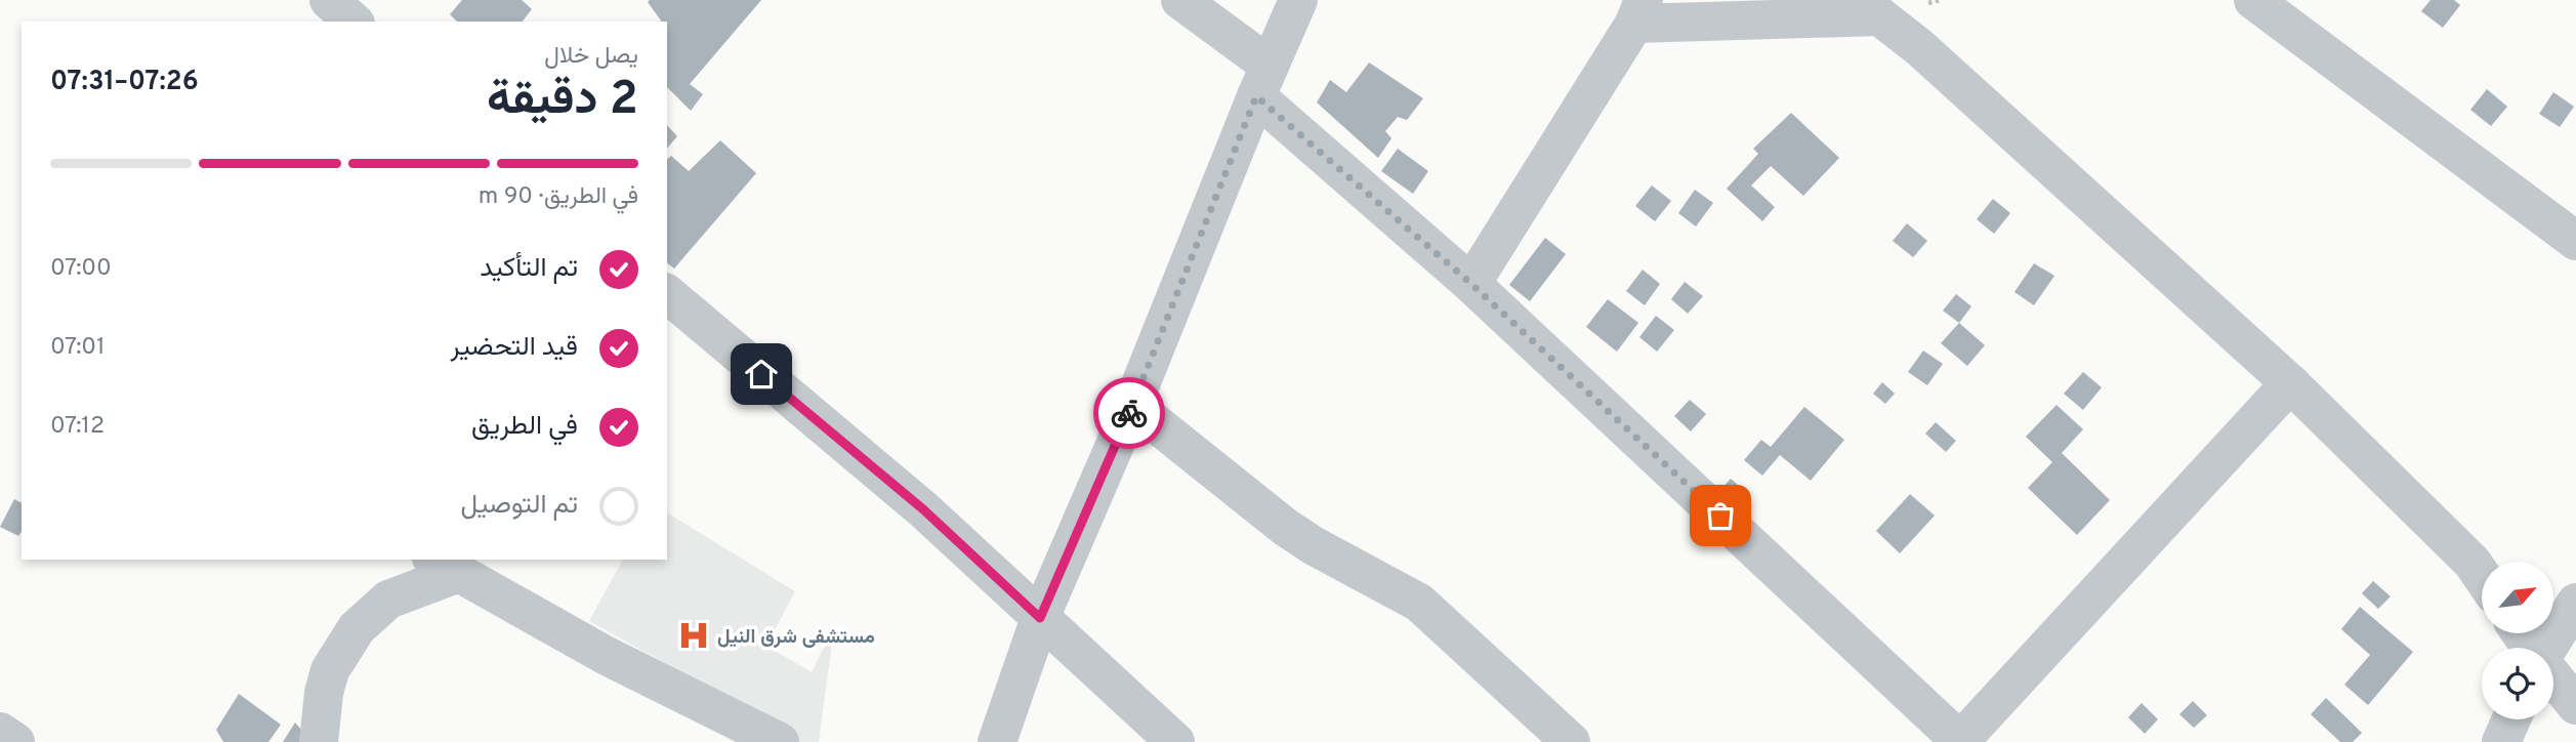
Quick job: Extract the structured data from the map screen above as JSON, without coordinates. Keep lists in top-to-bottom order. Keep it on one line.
{"places":{"hospital":["مستشفى شرق النيل"]},"north":"top right","page":{"heading":["2 دقيقة","يصل خلال","07:26–07:31"],"bar":"في الطريق · 90 m","list":[["تم التأكيد","07:00"],["قيد التحضير","07:01"],["في الطريق","07:12"],"تم التوصيل"]}}
